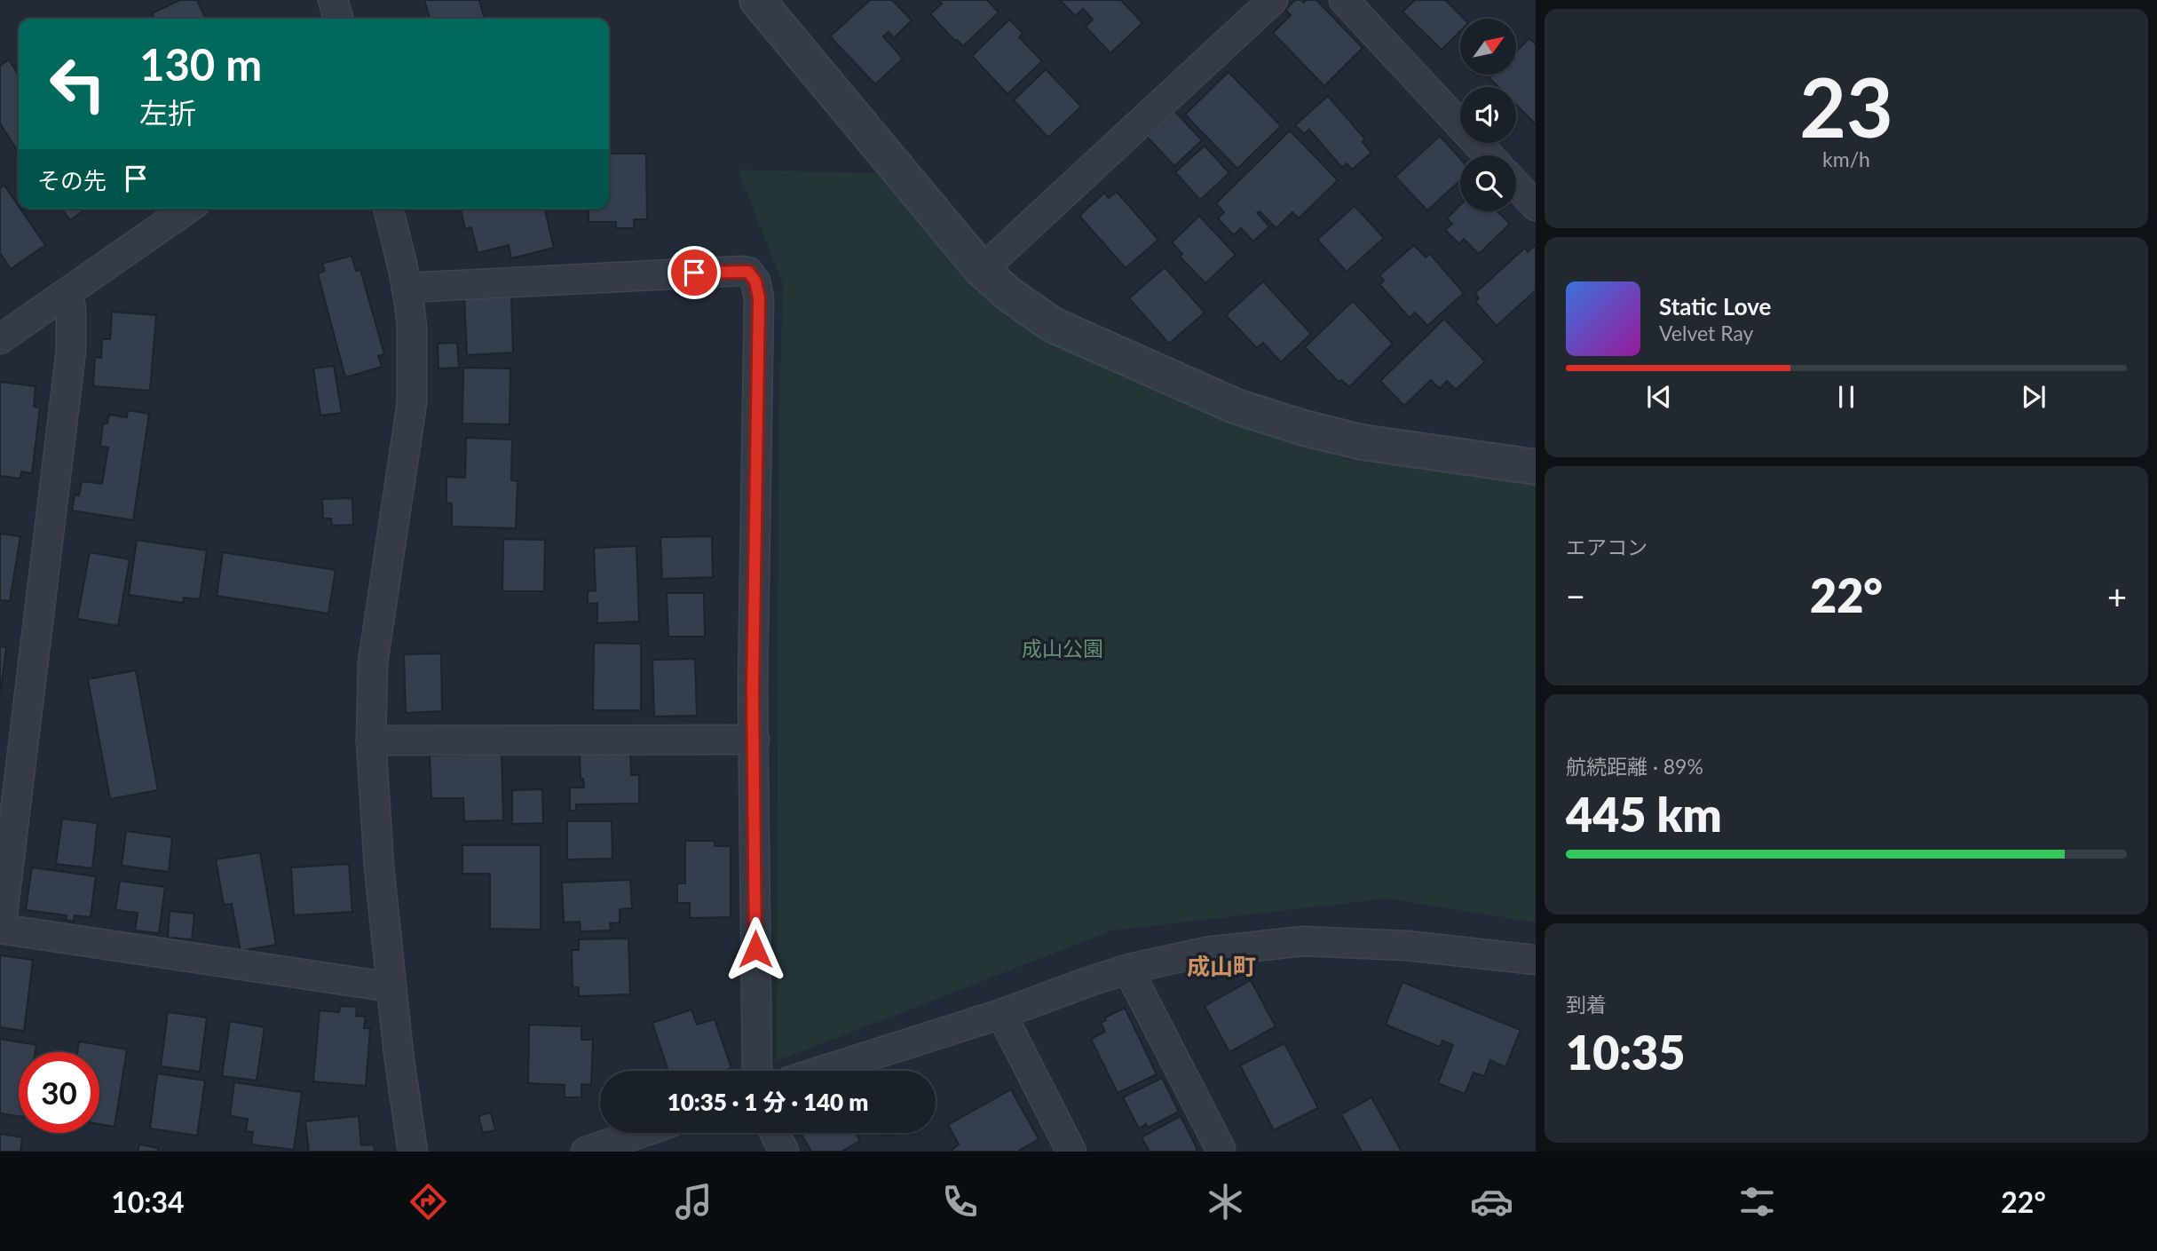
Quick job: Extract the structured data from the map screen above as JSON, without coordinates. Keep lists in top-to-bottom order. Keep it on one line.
{"districts":["成山町"],"parks":["成山公園"],"north":"top right","page":{"tile":[["23","km/h"],"エアコン",["航続距離 · 89%","445 km"],["到着","10:35"]],"turn":["130 m","左折"],"then":"その先","song":["Static Love","Velvet Ray"],"heat":["−","22°","+"],"limit":"30","trip":"10:35 · 1 分 · 140 m","tabs":["10:34","22°"]}}
